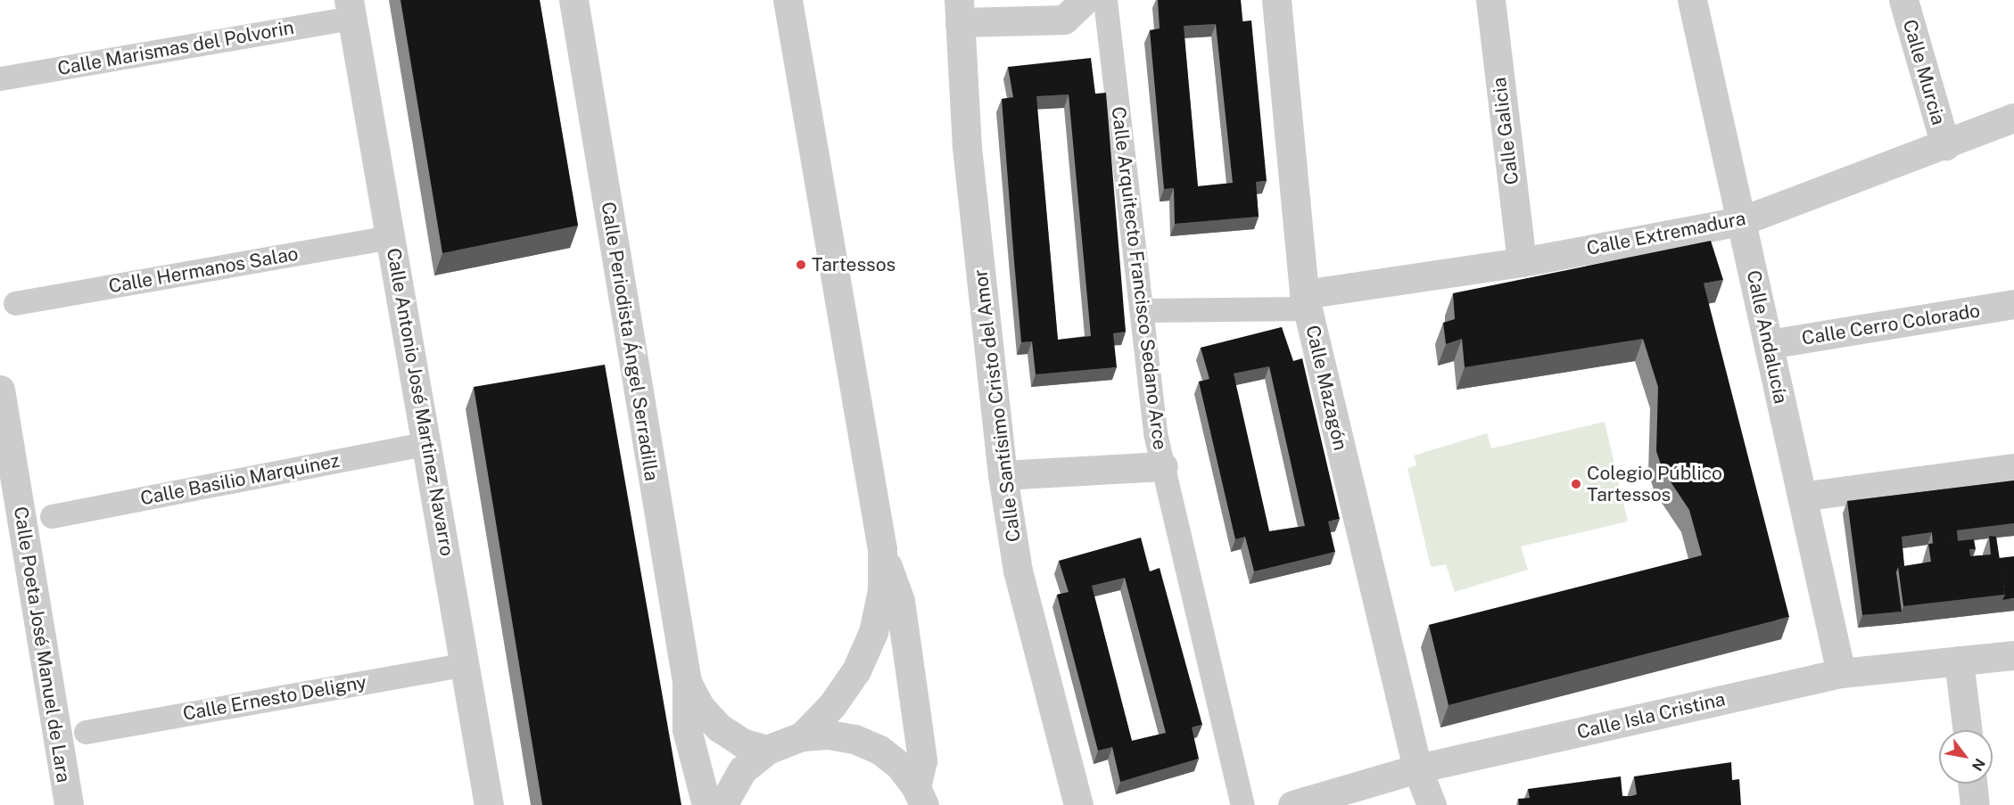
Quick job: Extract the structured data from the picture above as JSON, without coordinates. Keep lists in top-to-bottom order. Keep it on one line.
{"streets":{"street":["Calle Marismas del Polvorin","Calle Murcia","Calle Galicia","Calle Extremadura","Calle Hermanos Salao","Calle Arquitecto Francisco Sedano Arce","Calle Cerro Colorado","Calle Andalucía","Calle Periodista Ángel Serradilla","Calle Mazagón","Calle Antonio José Martinez Navarro","Calle Santísimo Cristo del Amor","Calle Basilio Marquinez","Calle Poeta José Manuel de Lara","Calle Ernesto Deligny","Calle Isla Cristina"]},"crossings":[["Calle Marismas del Polvorin","Calle Antonio José Martinez Navarro"],["Calle Murcia","Calle Extremadura"],["Calle Galicia","Calle Extremadura"],["Calle Extremadura","Calle Andalucía"],["Calle Extremadura","Calle Mazagón"],["Calle Hermanos Salao","Calle Antonio José Martinez Navarro"],["Calle Cerro Colorado","Calle Andalucía"],["Calle Andalucía","Calle Isla Cristina"],["Calle Mazagón","Calle Isla Cristina"],["Calle Antonio José Martinez Navarro","Calle Basilio Marquinez"],["Calle Antonio José Martinez Navarro","Calle Ernesto Deligny"]],"places":["Tartessos","Colegio Público Tartessos"],"north":"bottom right"}
